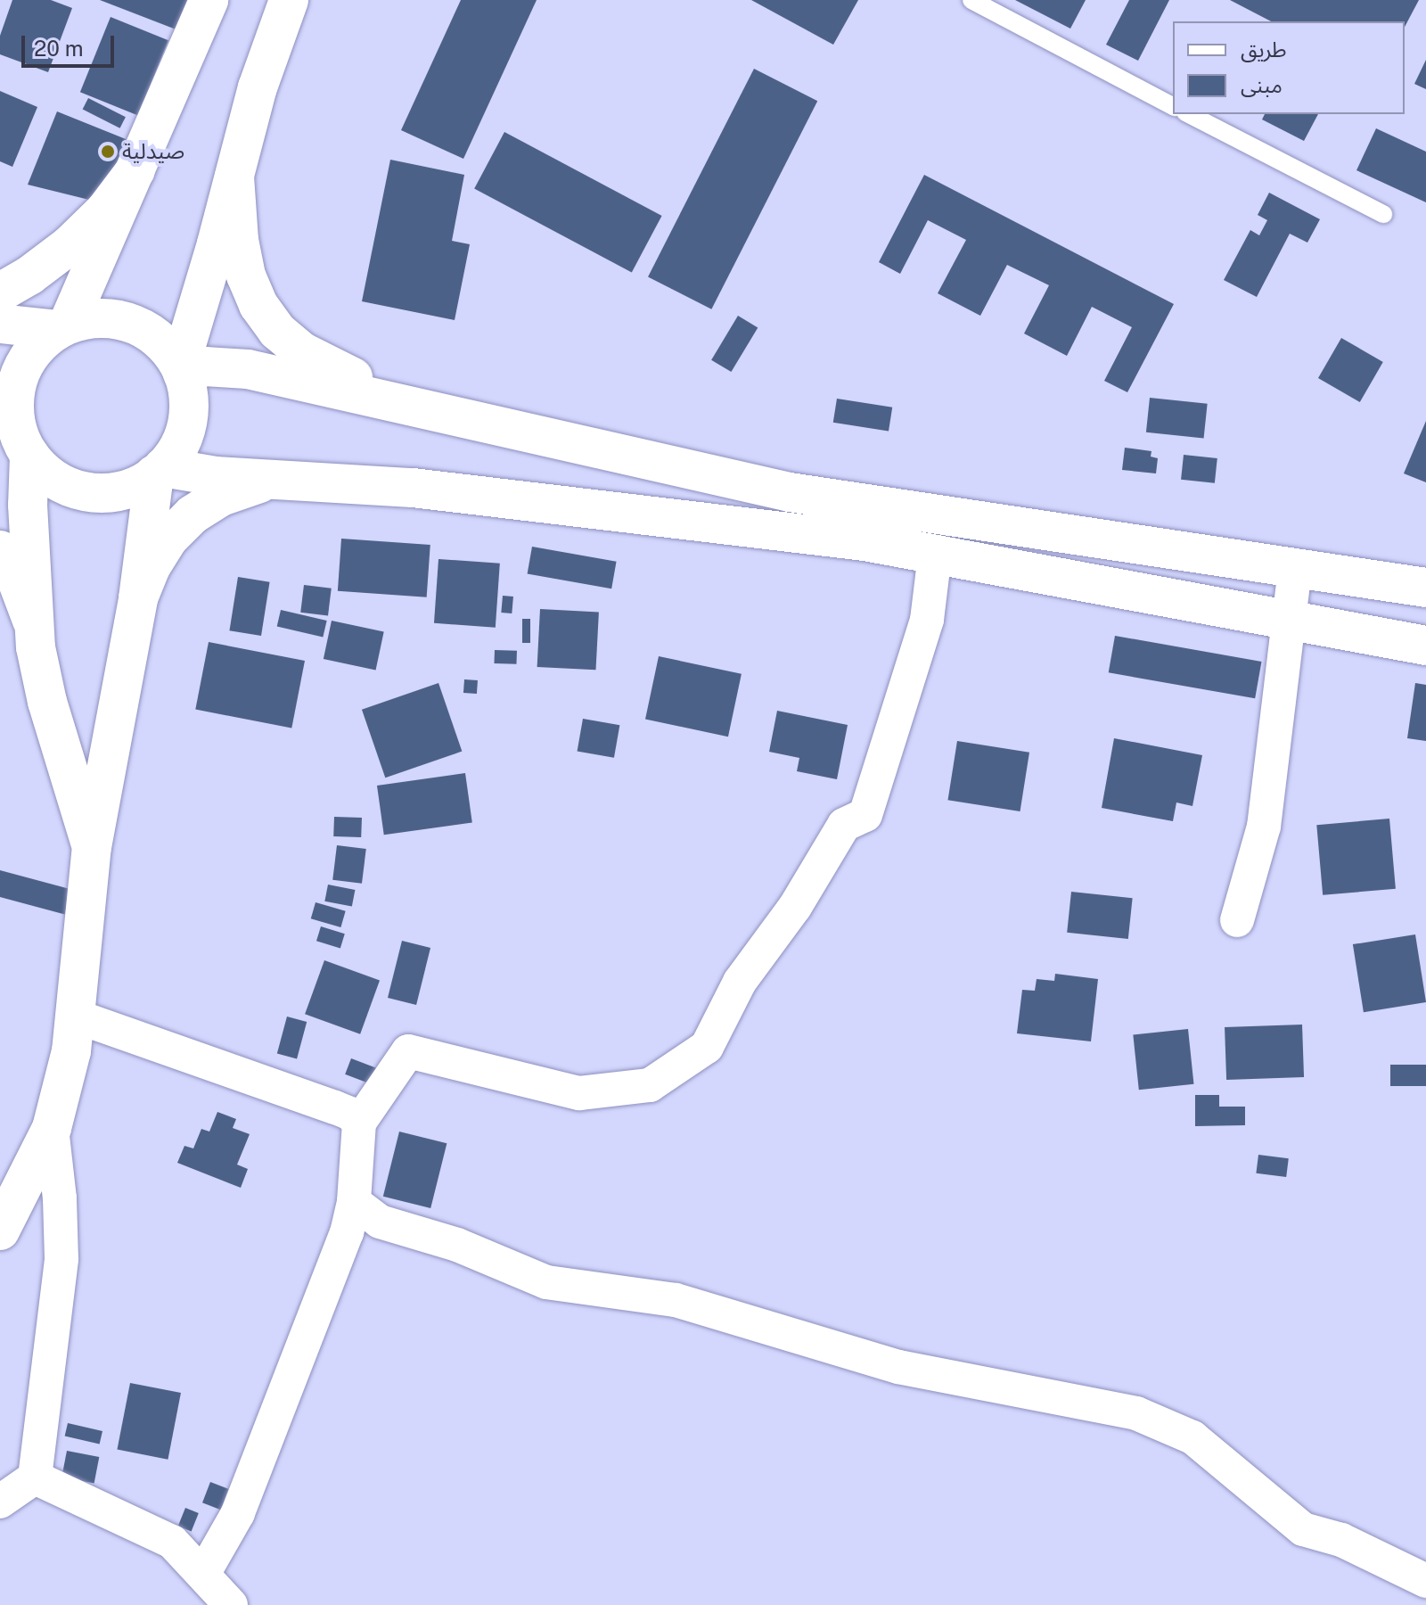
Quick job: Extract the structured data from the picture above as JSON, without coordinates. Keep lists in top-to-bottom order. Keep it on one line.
{"places":["صيدلية"],"legend":["طريق","مبنى"],"scale_bar":"20 m"}
